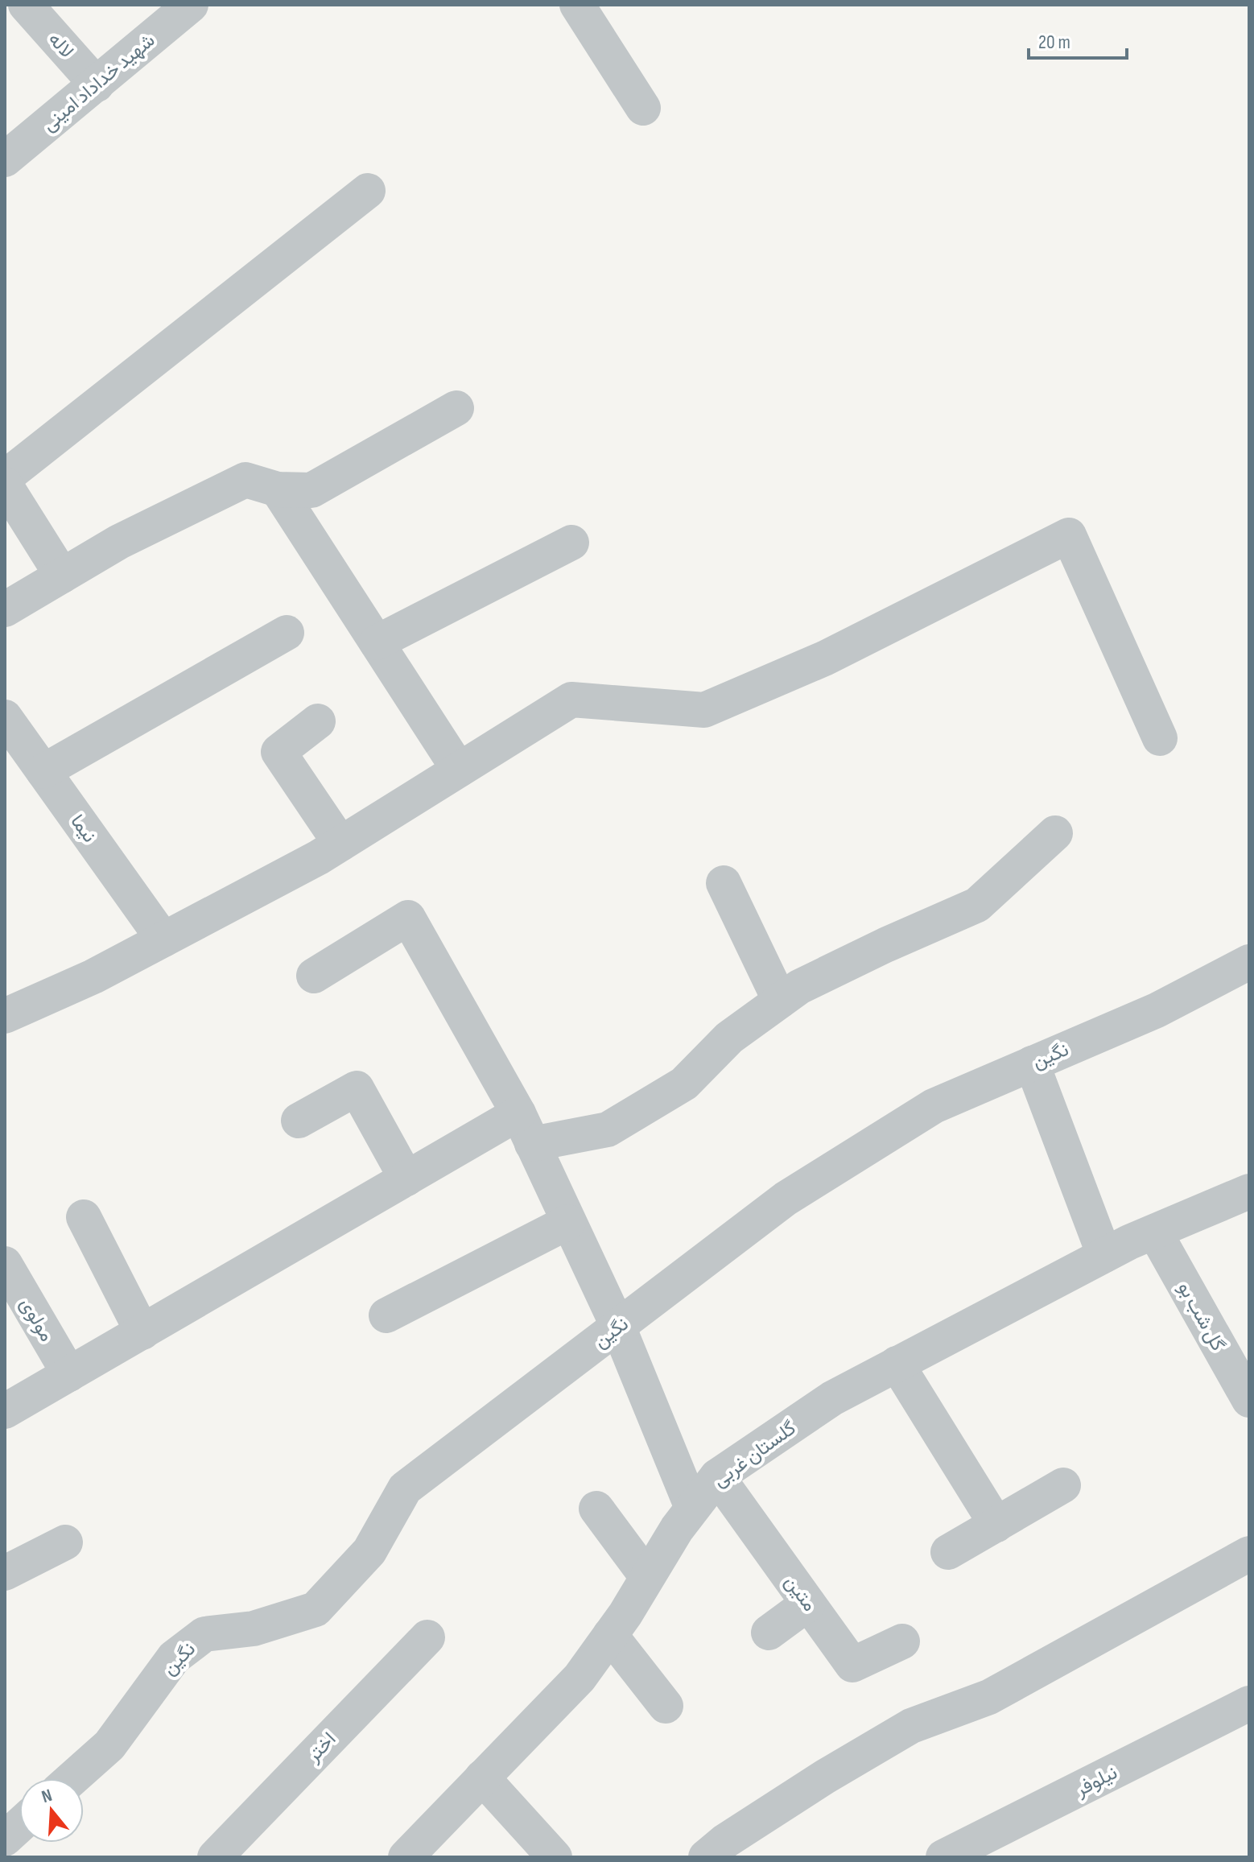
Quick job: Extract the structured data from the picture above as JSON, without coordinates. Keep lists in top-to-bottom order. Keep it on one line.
{"streets":{"street":["لاله","شهید خداداد امینی","نیما","نگین","گل شب بو","مولوی","گلستان غربی","متین","اختر","نیلوفر"]},"crossings":[["لاله","شهید خداداد امینی"],["گل شب بو","گلستان غربی"],["گلستان غربی","متین"]],"scale_bar":"20 m","north":"top"}
